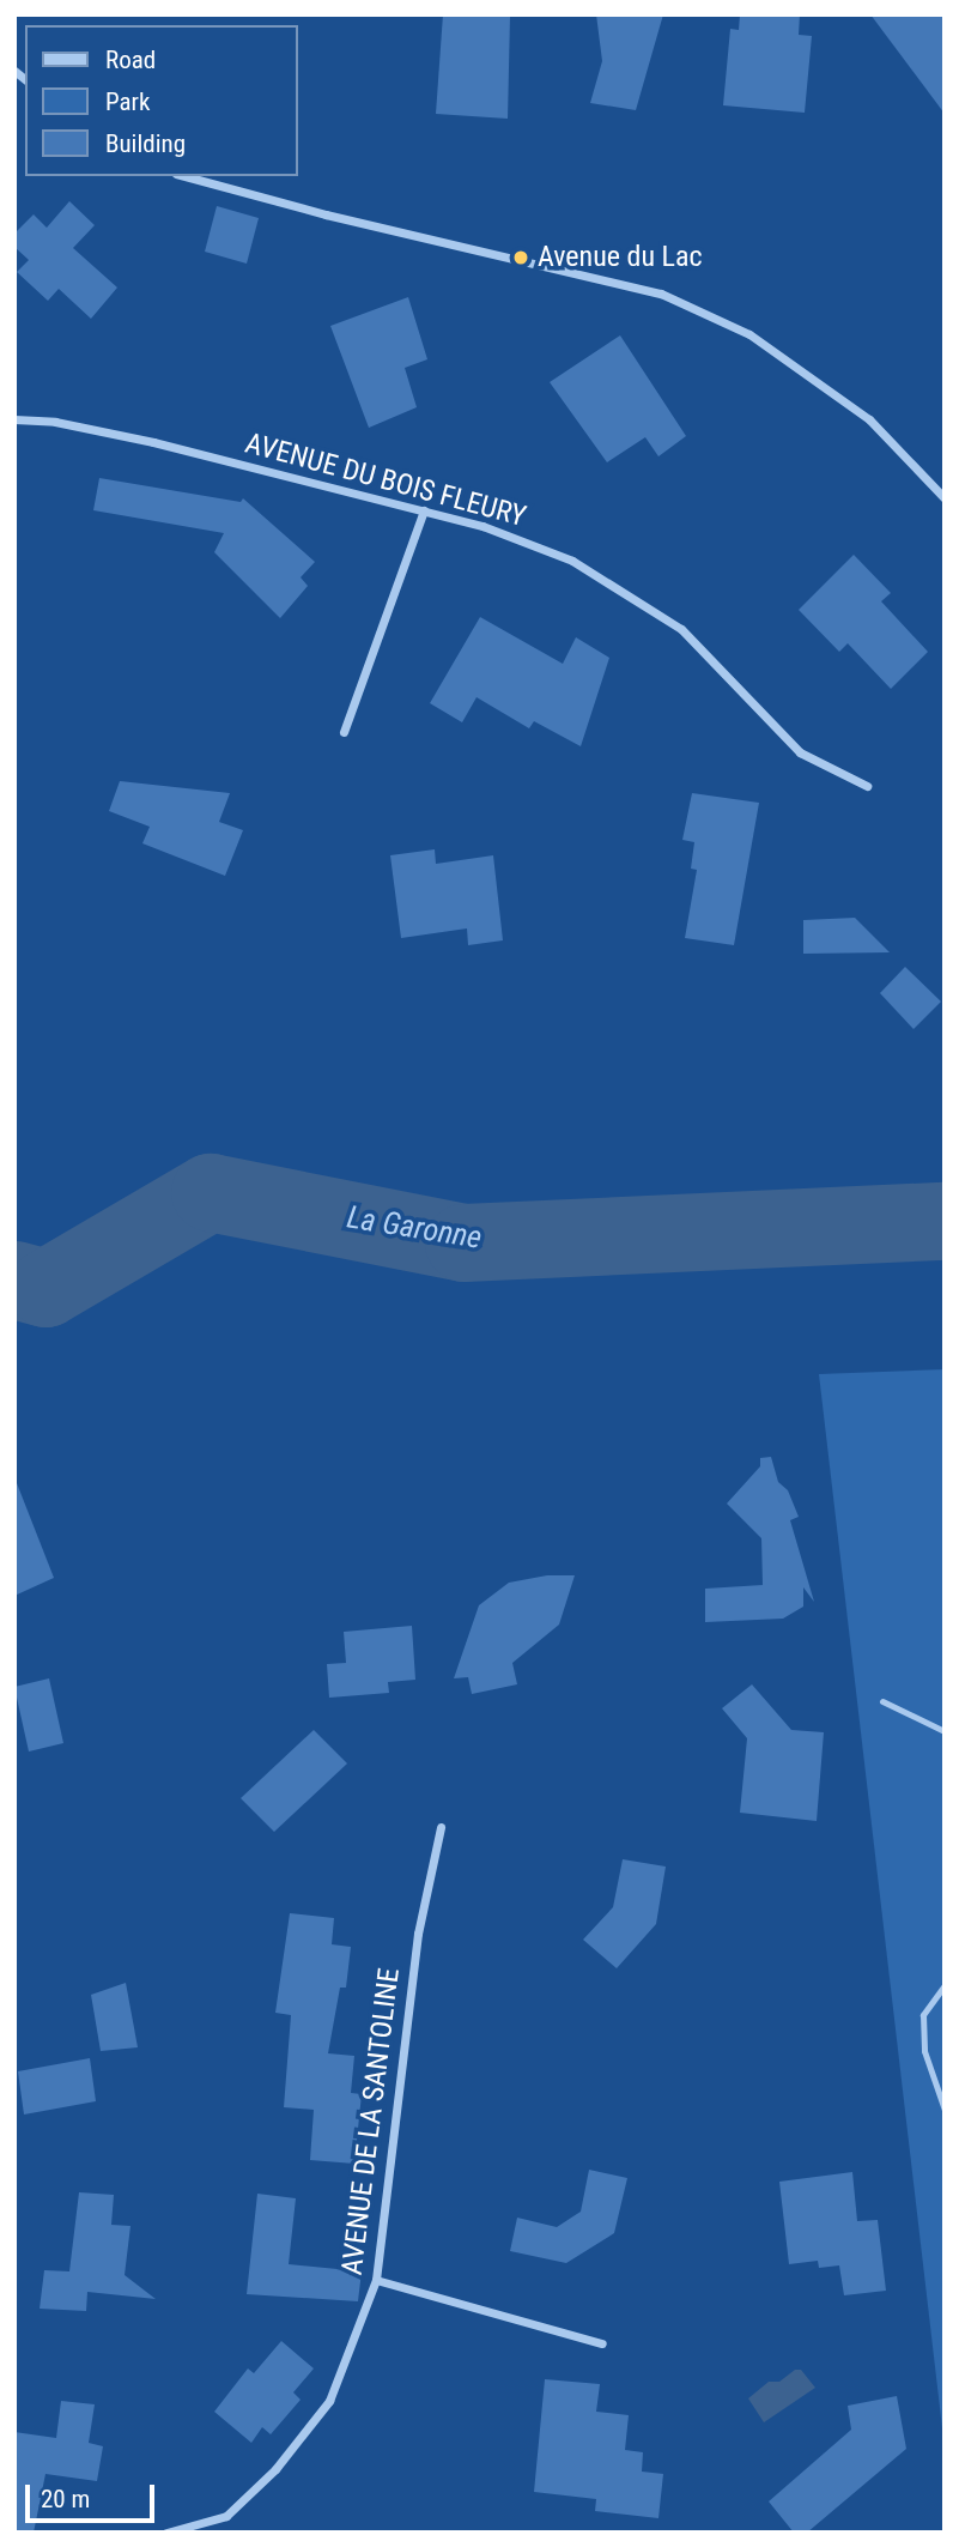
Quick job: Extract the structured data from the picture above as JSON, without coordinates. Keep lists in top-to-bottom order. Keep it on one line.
{"streets":{"street":["AVENUE DU BOIS FLEURY","AVENUE DE LA SANTOLINE"]},"water":["La Garonne"],"places":["Avenue du Lac"],"legend":["Road","Park","Building"],"scale_bar":"20 m"}
